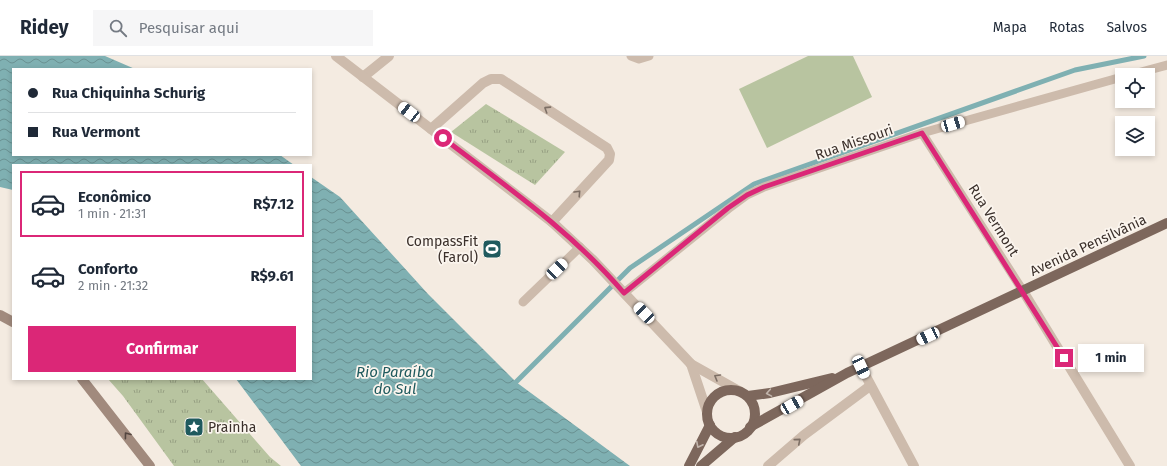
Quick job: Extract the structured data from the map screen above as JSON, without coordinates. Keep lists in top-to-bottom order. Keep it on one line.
{"streets":{"main road":["Avenida Pensilvânia"],"street":["Rua Vermont"],"lane":["Rua Missouri"]},"crossings":[["Rua Missouri","Rua Vermont"],["Rua Vermont","Avenida Pensilvânia"]],"water":["Rio Paraíba do Sul"],"places":{"sports":["CompassFit (Farol)"],"place":["Prainha"]},"page":{"header":"Ridey","search":"Pesquisar aqui","nav":["Mapa","Rotas","Salvos"],"banner":["Rua Chiquinha Schurig","Rua Vermont"],"list":[{"name":"Econômico","note":"1 min · 21:31","value":"R$7.12"},{"name":"Conforto","note":"2 min · 21:32","value":"R$9.61"}],"buttons":"Confirmar","bubble":"1 min"}}
